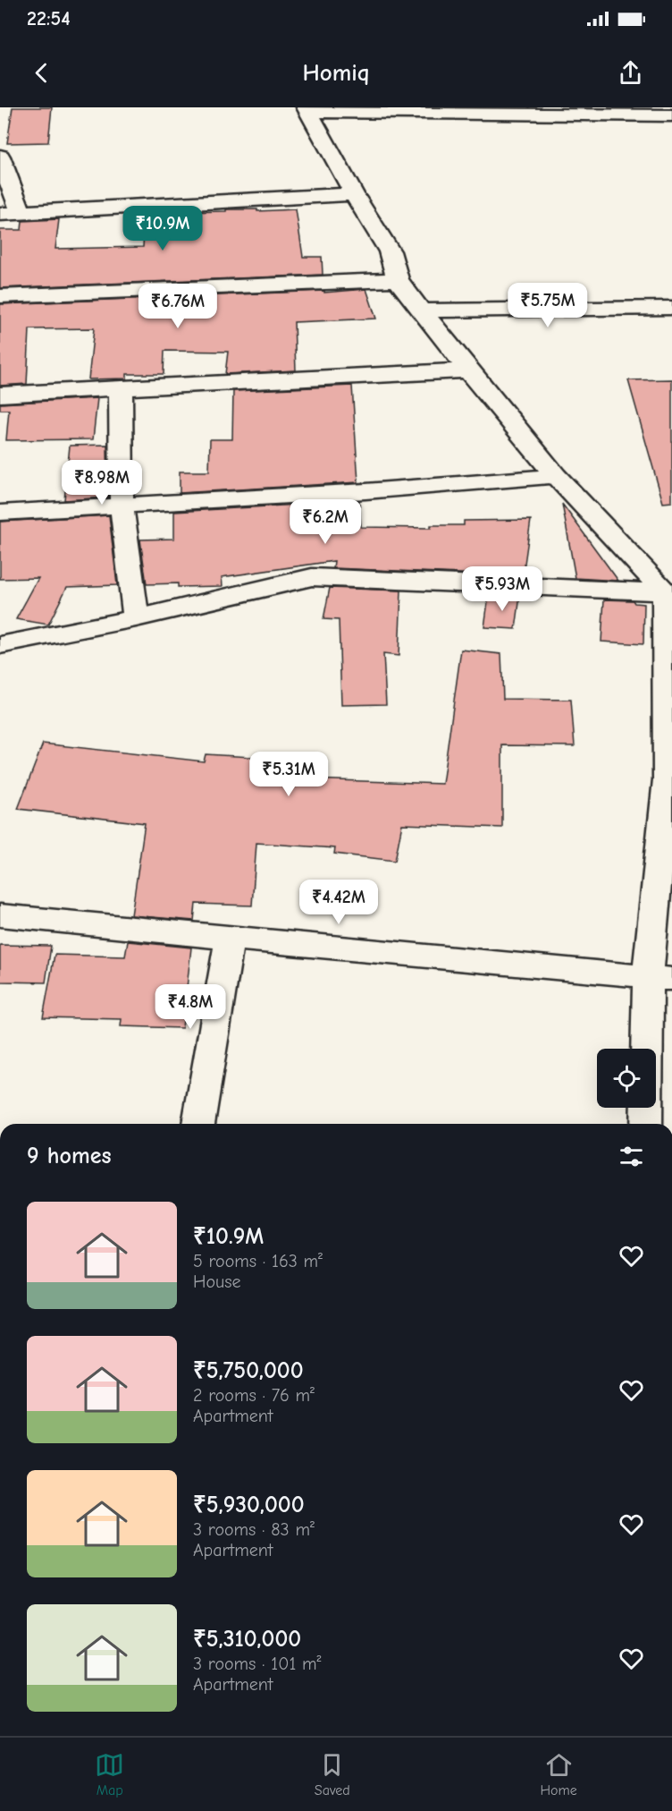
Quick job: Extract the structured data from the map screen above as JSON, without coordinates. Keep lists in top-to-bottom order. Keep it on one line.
{"page":{"status":"22:54","header":"Homiq","price":["₹10.9M","₹5.75M","₹6.76M","₹8.98M","₹6.2M","₹5.93M","₹5.31M","₹4.42M","₹4.8M"],"heading":"9 homes","list":[{"name":"₹10.9M","note":"5 rooms · 163 m² · House"},{"name":"₹5,750,000","note":"2 rooms · 76 m² · Apartment"},{"name":"₹5,930,000","note":"3 rooms · 83 m² · Apartment"},{"name":"₹5,310,000","note":"3 rooms · 101 m² · Apartment"}],"tabs":["Map","Saved","Home"]}}
